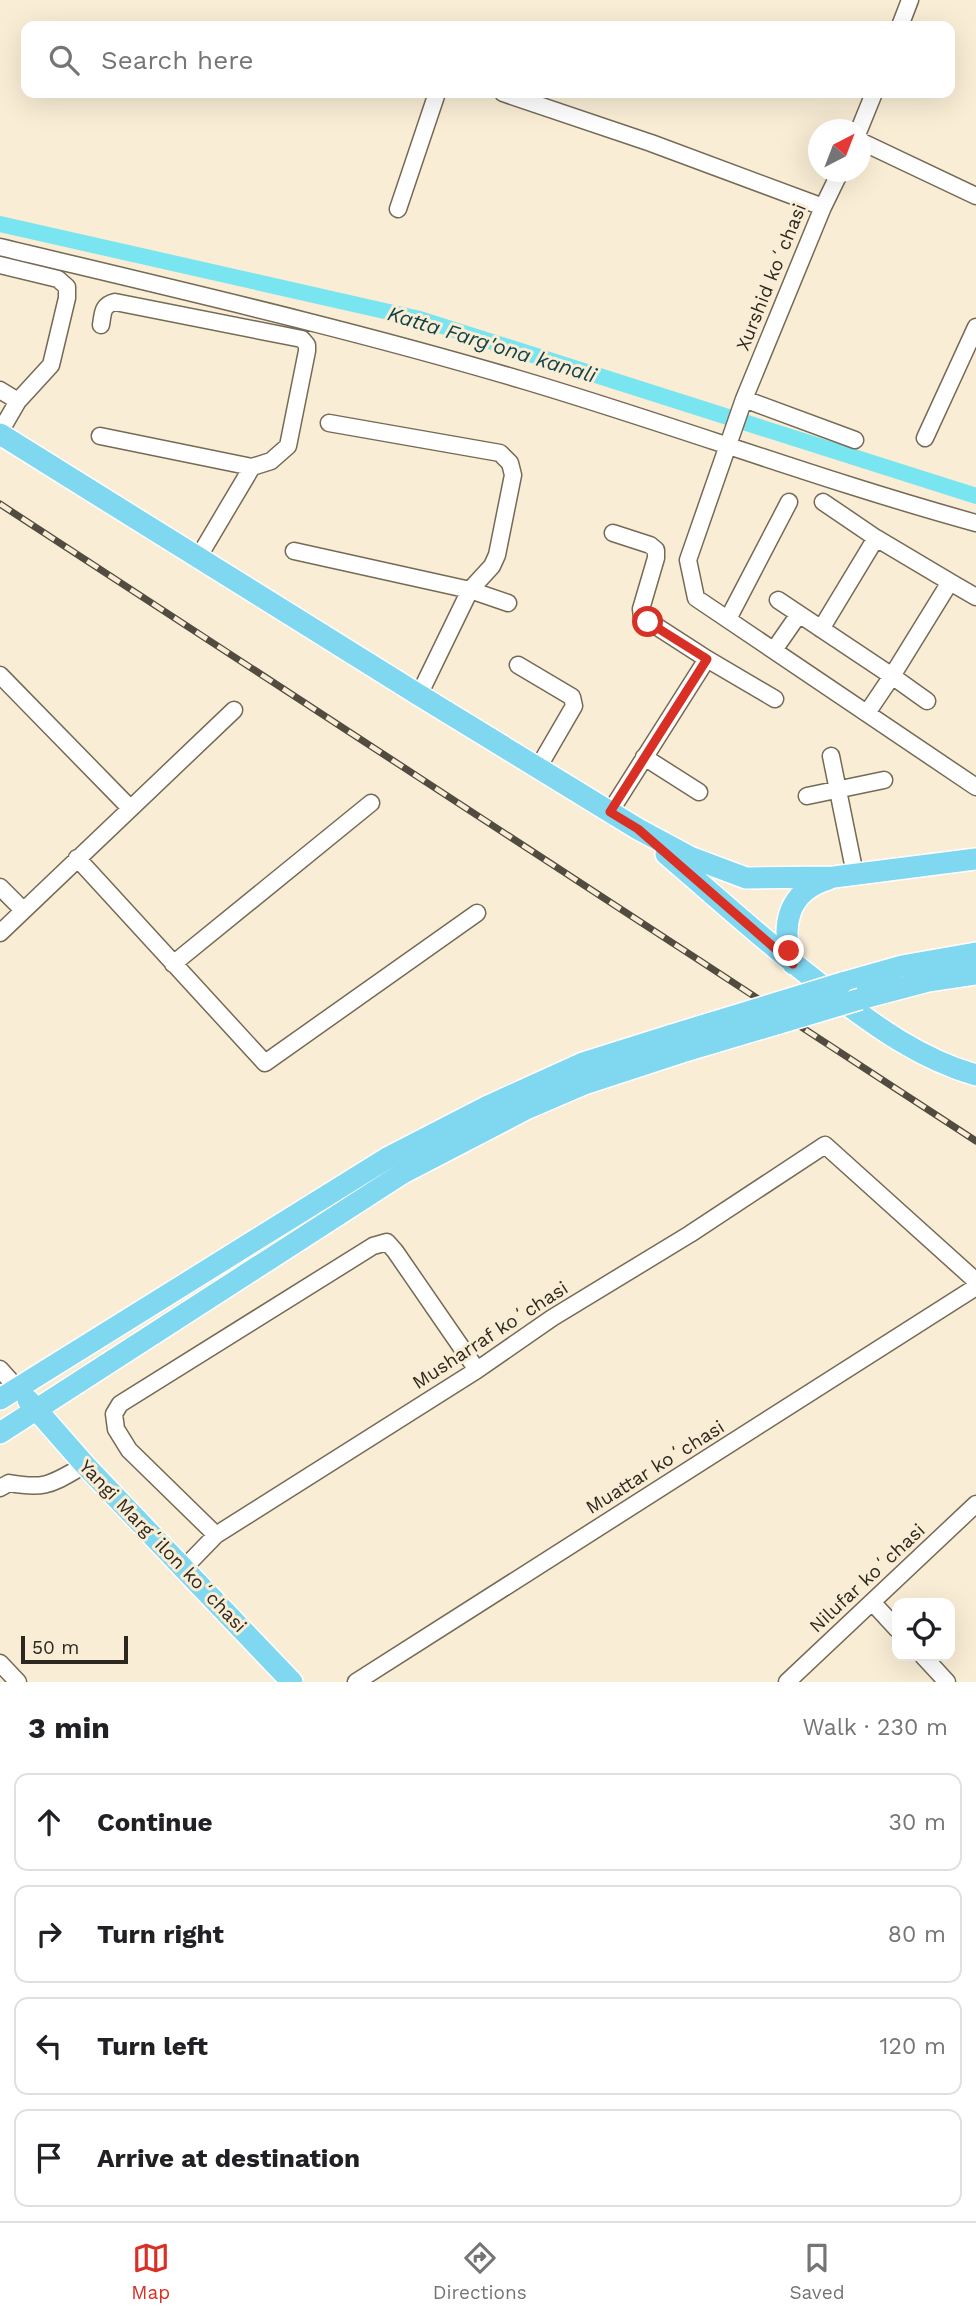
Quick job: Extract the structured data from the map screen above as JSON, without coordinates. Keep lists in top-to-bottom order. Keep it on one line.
{"streets":{"main road":["Yangi Margʻilon koʻchasi"],"street":["Xurshid koʻchasi","Musharraf koʻchasi","Muattar koʻchasi","Nilufar koʻchasi"]},"crossings":[["Musharraf koʻchasi","Yangi Margʻilon koʻchasi"]],"water":["Katta Farg'ona kanali"],"scale_bar":"50 m","north":"top right","page":{"search":"Search here","scale":"50 m","heading":["3 min","Walk · 230 m"],"list":[["Continue","30 m"],["Turn right","80 m"],["Turn left","120 m"],"Arrive at destination"],"nav":["Map","Directions","Saved"]}}
